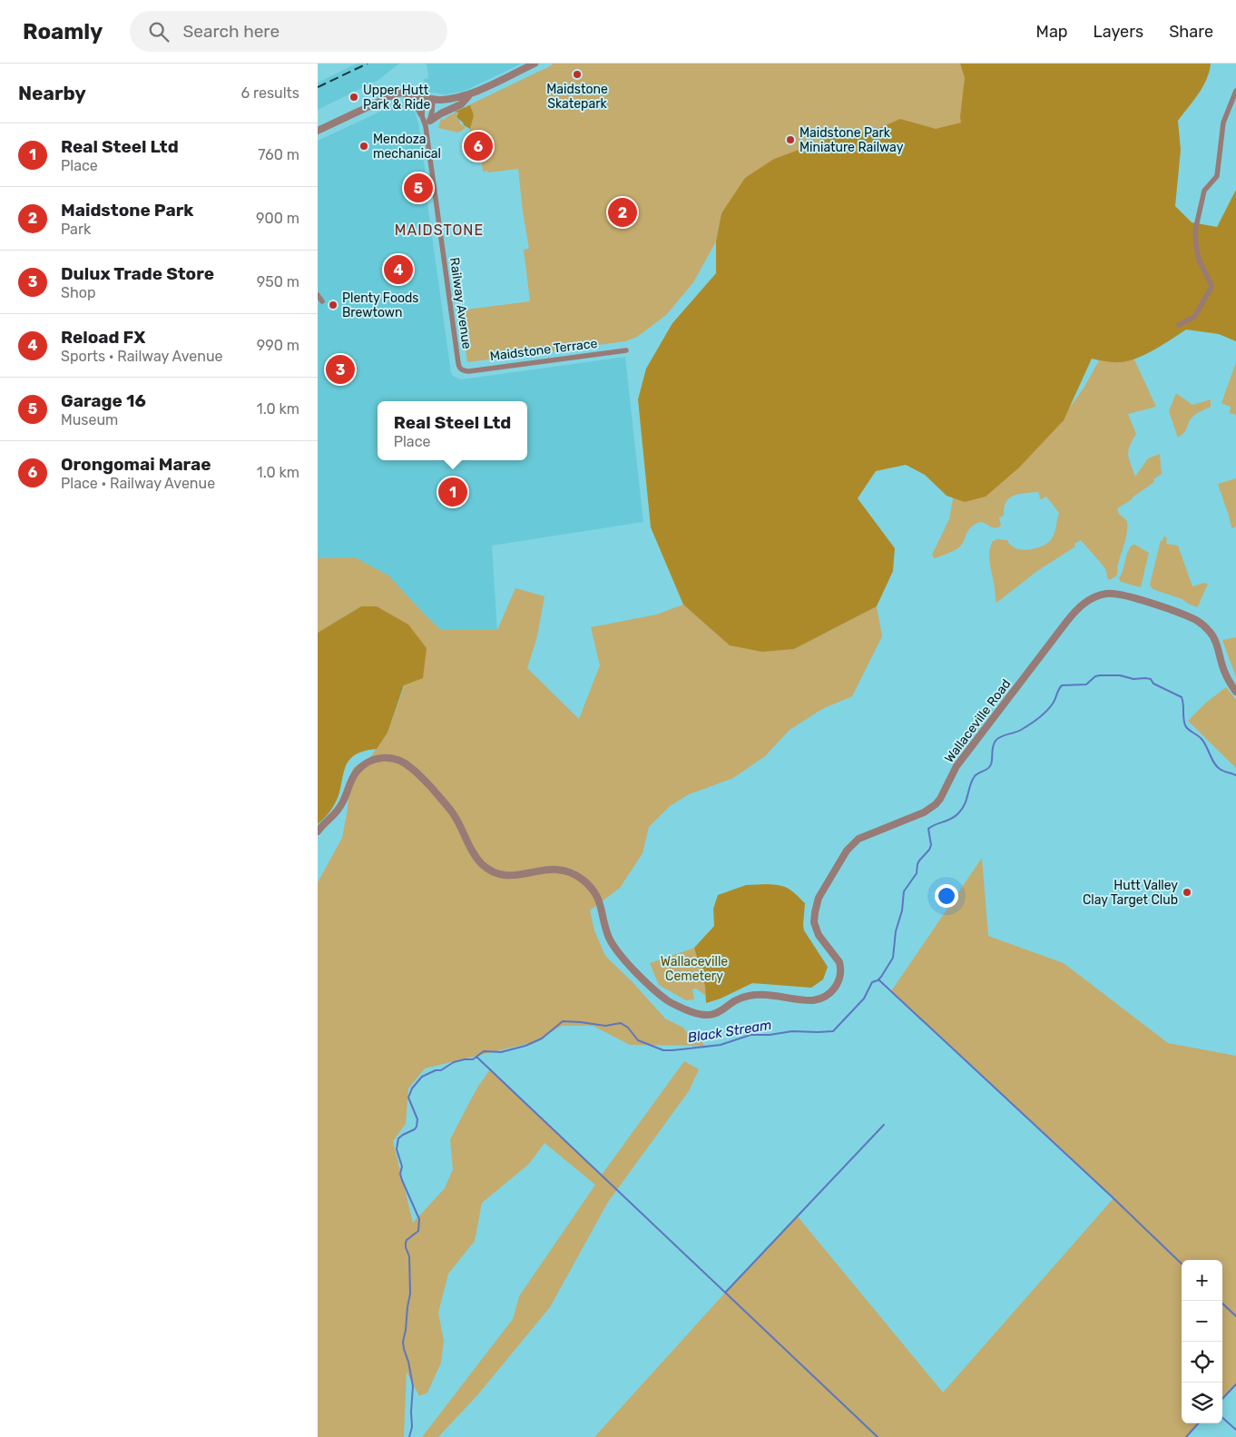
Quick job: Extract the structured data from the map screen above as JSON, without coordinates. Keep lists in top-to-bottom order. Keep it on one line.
{"streets":{"street":["Railway Avenue","Maidstone Terrace","Wallaceville Road"]},"crossings":[["Railway Avenue","Maidstone Terrace"]],"districts":["MAIDSTONE"],"water":["Black Stream"],"parks":["Wallaceville Cemetery"],"places":["Maidstone Skatepark","Upper Hutt Park & Ride","Maidstone Park Miniature Railway","Mendoza mechanical","Plenty Foods Brewtown","Hutt Valley Clay Target Club"],"page":{"header":"Roamly","search":"Search here","nav":["Map","Layers","Share"],"heading":["Nearby","6 results"],"list":[{"mark":"1","name":"Real Steel Ltd","note":"Place","value":"760 m"},{"mark":"2","name":"Maidstone Park","note":"Park","value":"900 m"},{"mark":"3","name":"Dulux Trade Store","note":"Shop","value":"950 m"},{"mark":"4","name":"Reload FX","note":"Sports · Railway Avenue","value":"990 m"},{"mark":"5","name":"Garage 16","note":"Museum","value":"1.0 km"},{"mark":"6","name":"Orongomai Marae","note":"Place · Railway Avenue","value":"1.0 km"}],"pins":["6","5","2","4","3","1"],"popup":["Real Steel Ltd","Place"],"map_buttons":["+","−"]}}
